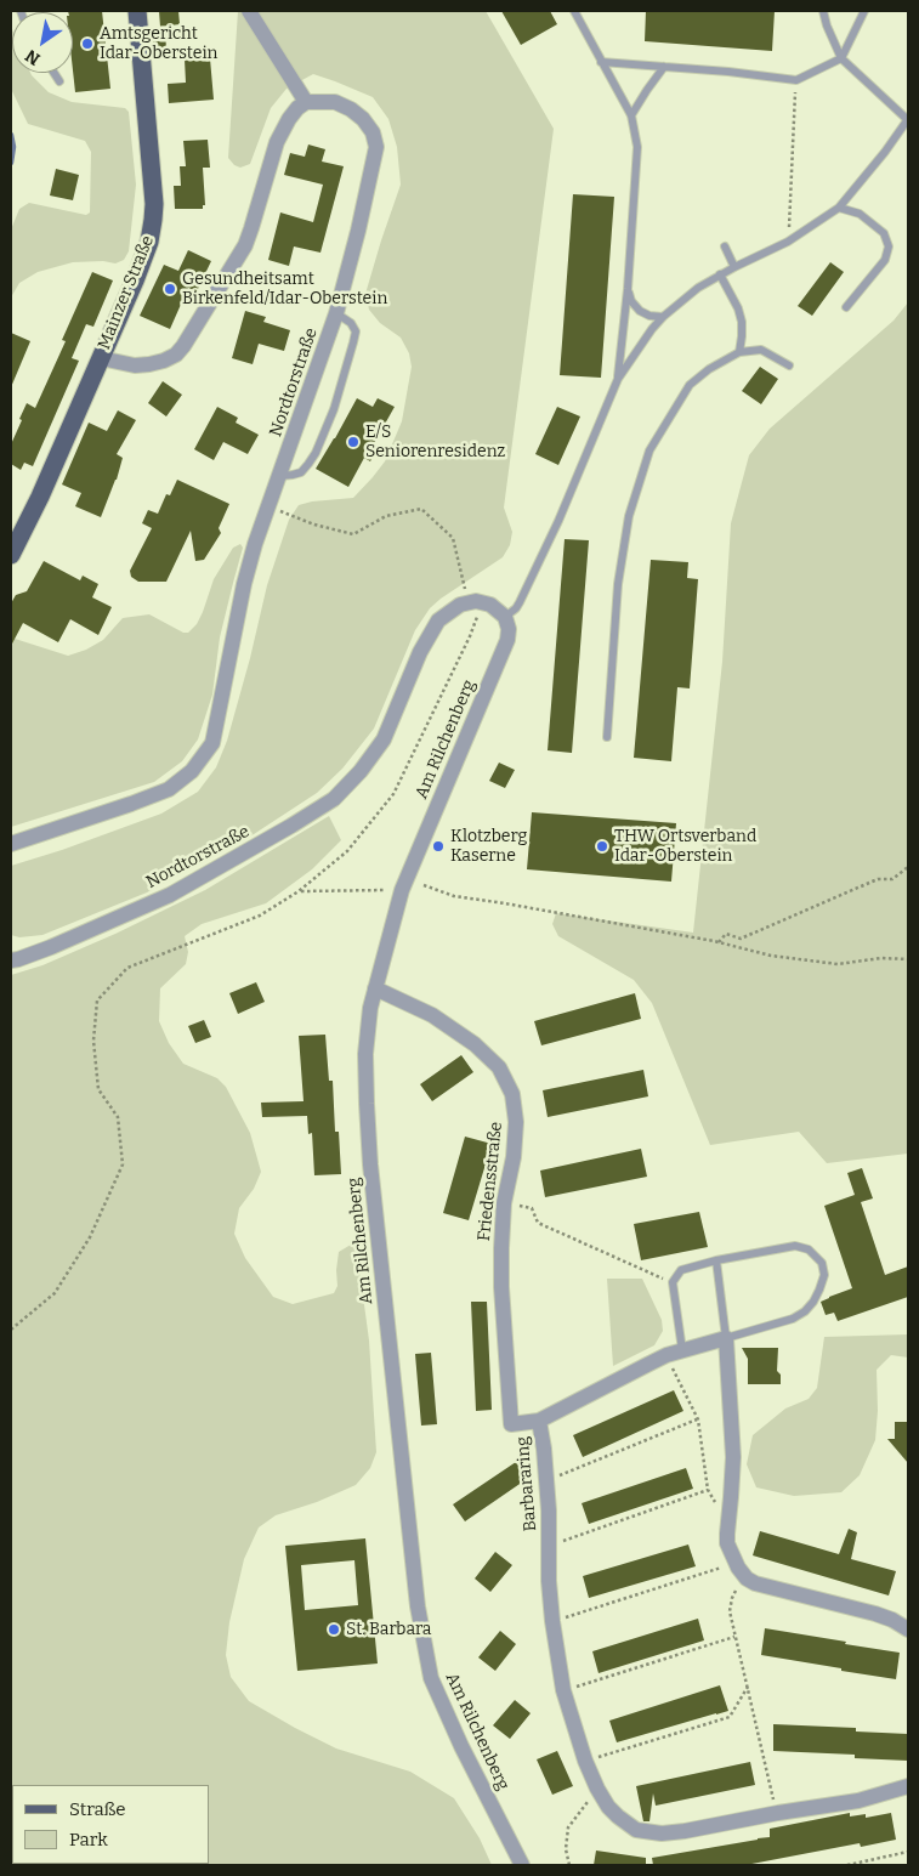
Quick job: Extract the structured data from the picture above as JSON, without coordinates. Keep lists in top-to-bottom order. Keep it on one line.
{"streets":{"main road":["Mainzer Straße"],"street":["Nordtorstraße","Am Rilchenberg","Friedensstraße","Barbararing"]},"crossings":[["Am Rilchenberg","Friedensstraße"],["Friedensstraße","Barbararing"]],"places":["Amtsgericht Idar-Oberstein","Gesundheitsamt Birkenfeld/Idar-Oberstein","E/S Seniorenresidenz","Klotzberg Kaserne","THW Ortsverband Idar-Oberstein","St. Barbara"],"legend":["Straße","Park"],"north":"bottom left"}
